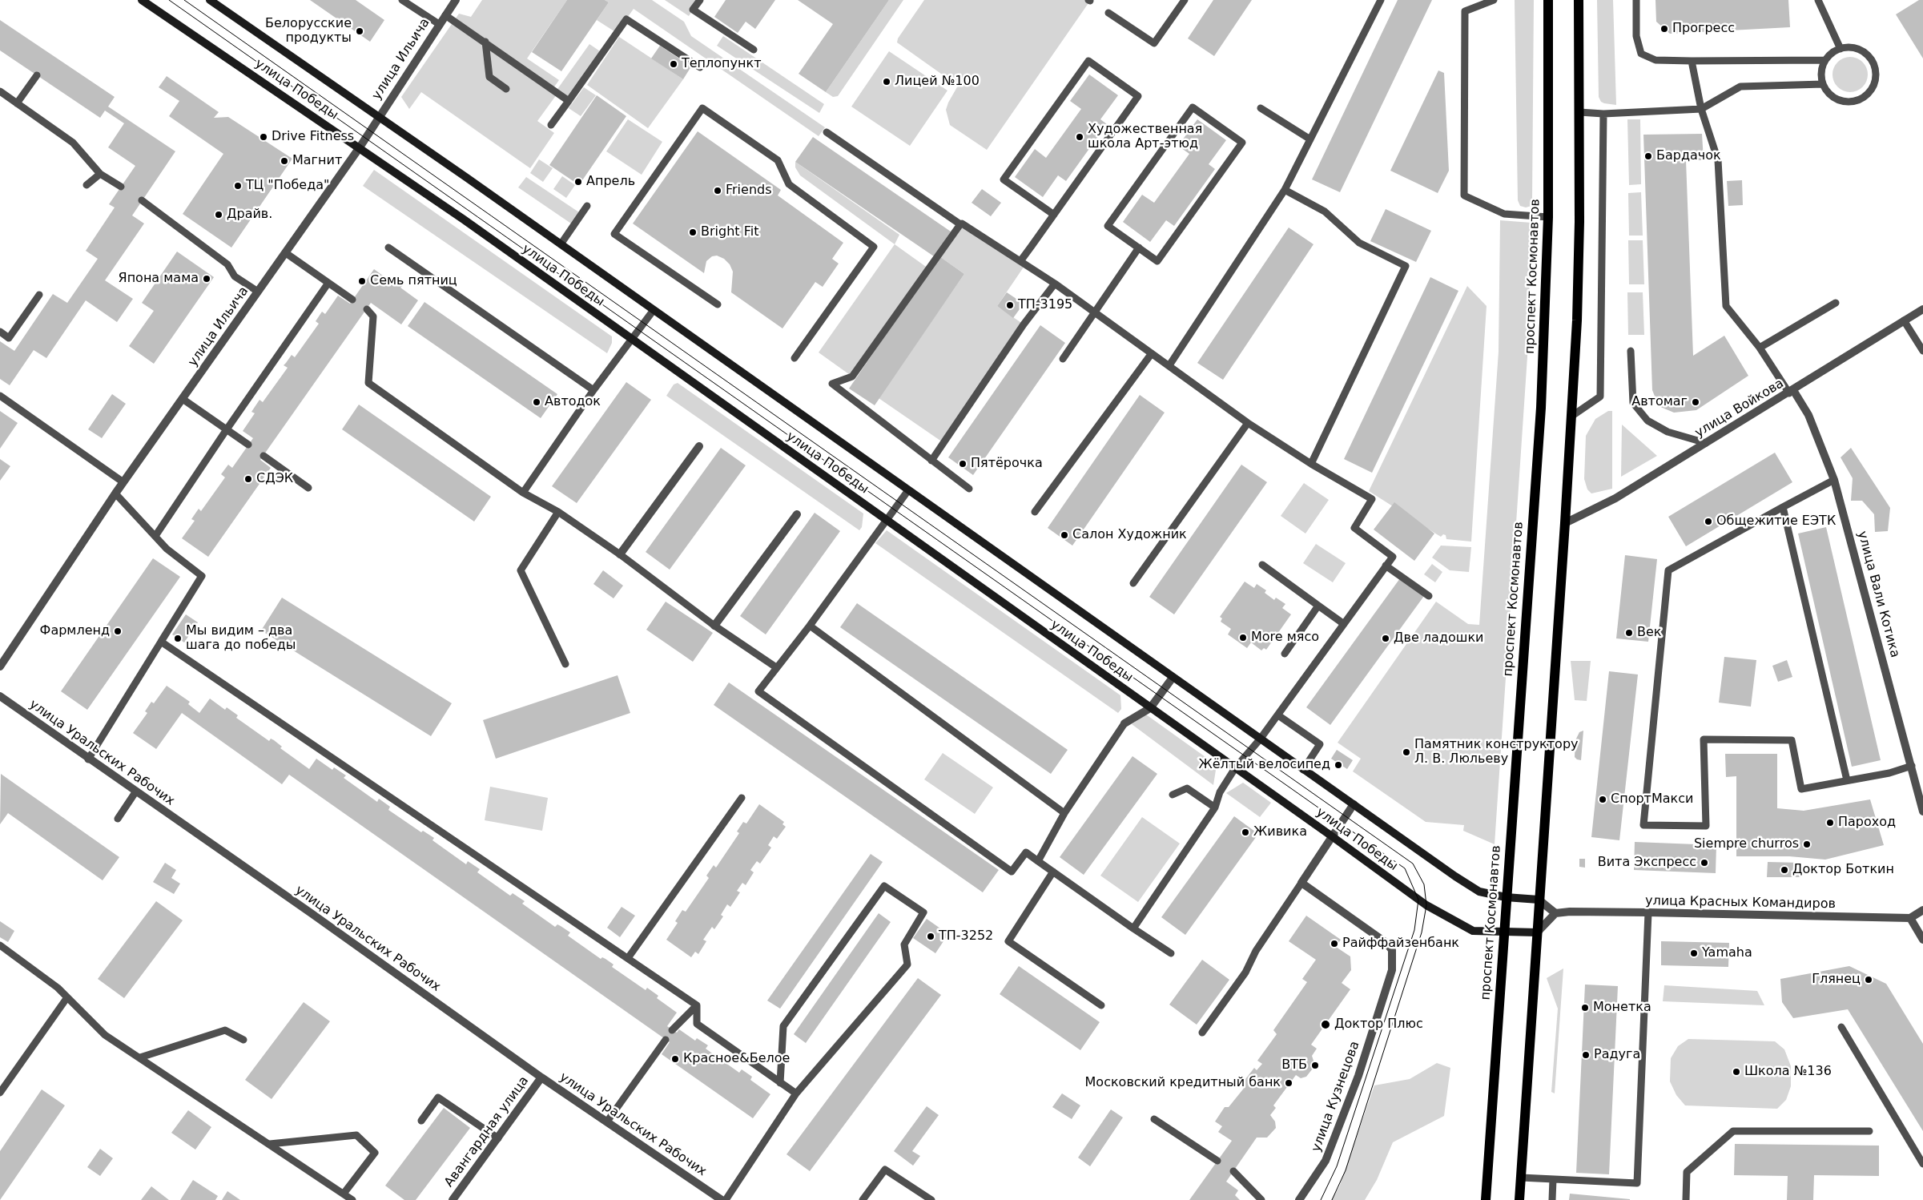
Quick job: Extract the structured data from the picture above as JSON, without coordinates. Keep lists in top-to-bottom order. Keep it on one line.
{"streets":{"main road":["улица Победы","проспект Космонавтов"],"street":["улица Ильича","улица Войкова","улица Вали Котика","улица Уральских Рабочих","улица Красных Командиров","улица Кузнецова","Авангардная улица"]},"crossings":[["улица Ильича","улица Победы"],["улица Победы","проспект Космонавтов"],["улица Войкова","улица Вали Котика"],["улица Уральских Рабочих","Авангардная улица"]],"places":["Прогресс","Белорусские продукты","Теплопункт","Лицей №100","Drive Fitness","Художественная школа Арт-этюд","Бардачок","Магнит","Апрель","ТЦ \"Победа\"","Friends","Драйв.","Bright Fit","Япона мама","Семь пятниц","ТП-3195","Автодок","Автомаг","Пятёрочка","СДЭК","Общежитие ЕЭТК","Салон Художник","Фармленд","Век","More мясо","Мы видим – два шага до победы","Две ладошки","Памятник конструктору Л. В. Люльеву","Жёлтый велосипед","СпортМакси","Пароход","Живика","Siempre churros","Вита Экспресс","Доктор Боткин","ТП-3252","Райффайзенбанк","Yamaha","Глянец","Монетка","Доктор Плюс","Радуга","Красное&Белое","ВТБ","Школа №136","Московский кредитный банк"]}
